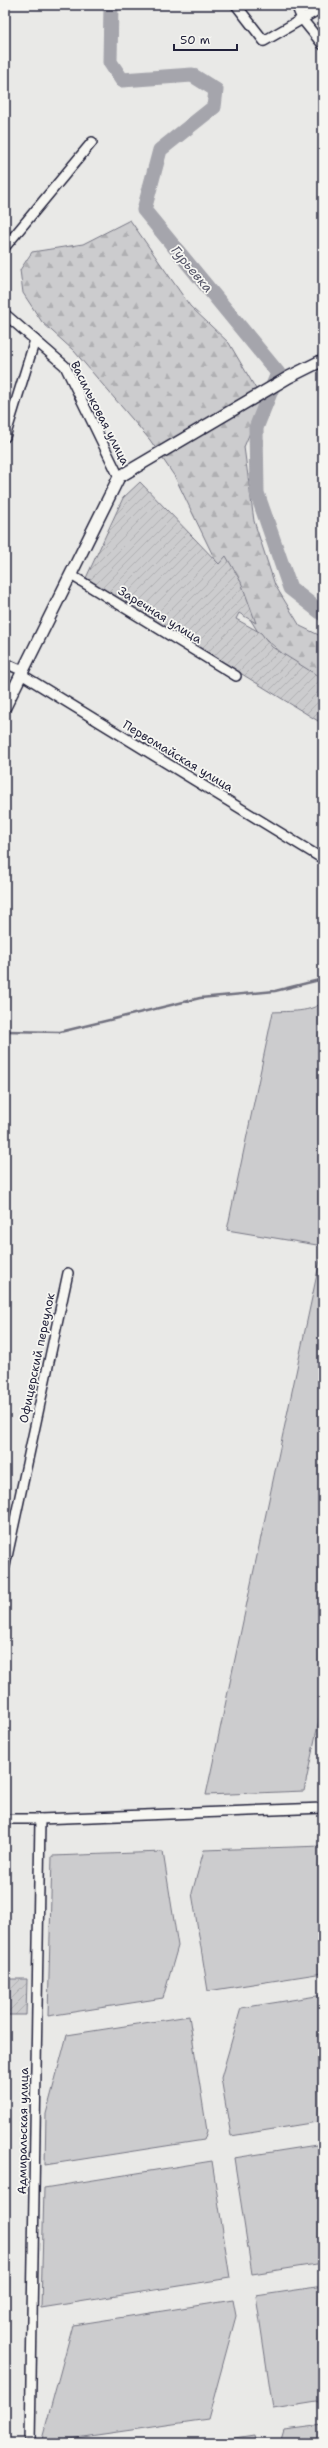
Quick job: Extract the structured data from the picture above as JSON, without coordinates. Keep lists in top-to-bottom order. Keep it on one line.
{"streets":{"street":["Васильковая улица","Заречная улица","Первомайская улица","Офицерский переулок","Адмиральская улица"]},"water":["Гурьевка"],"scale_bar":"50 m"}
